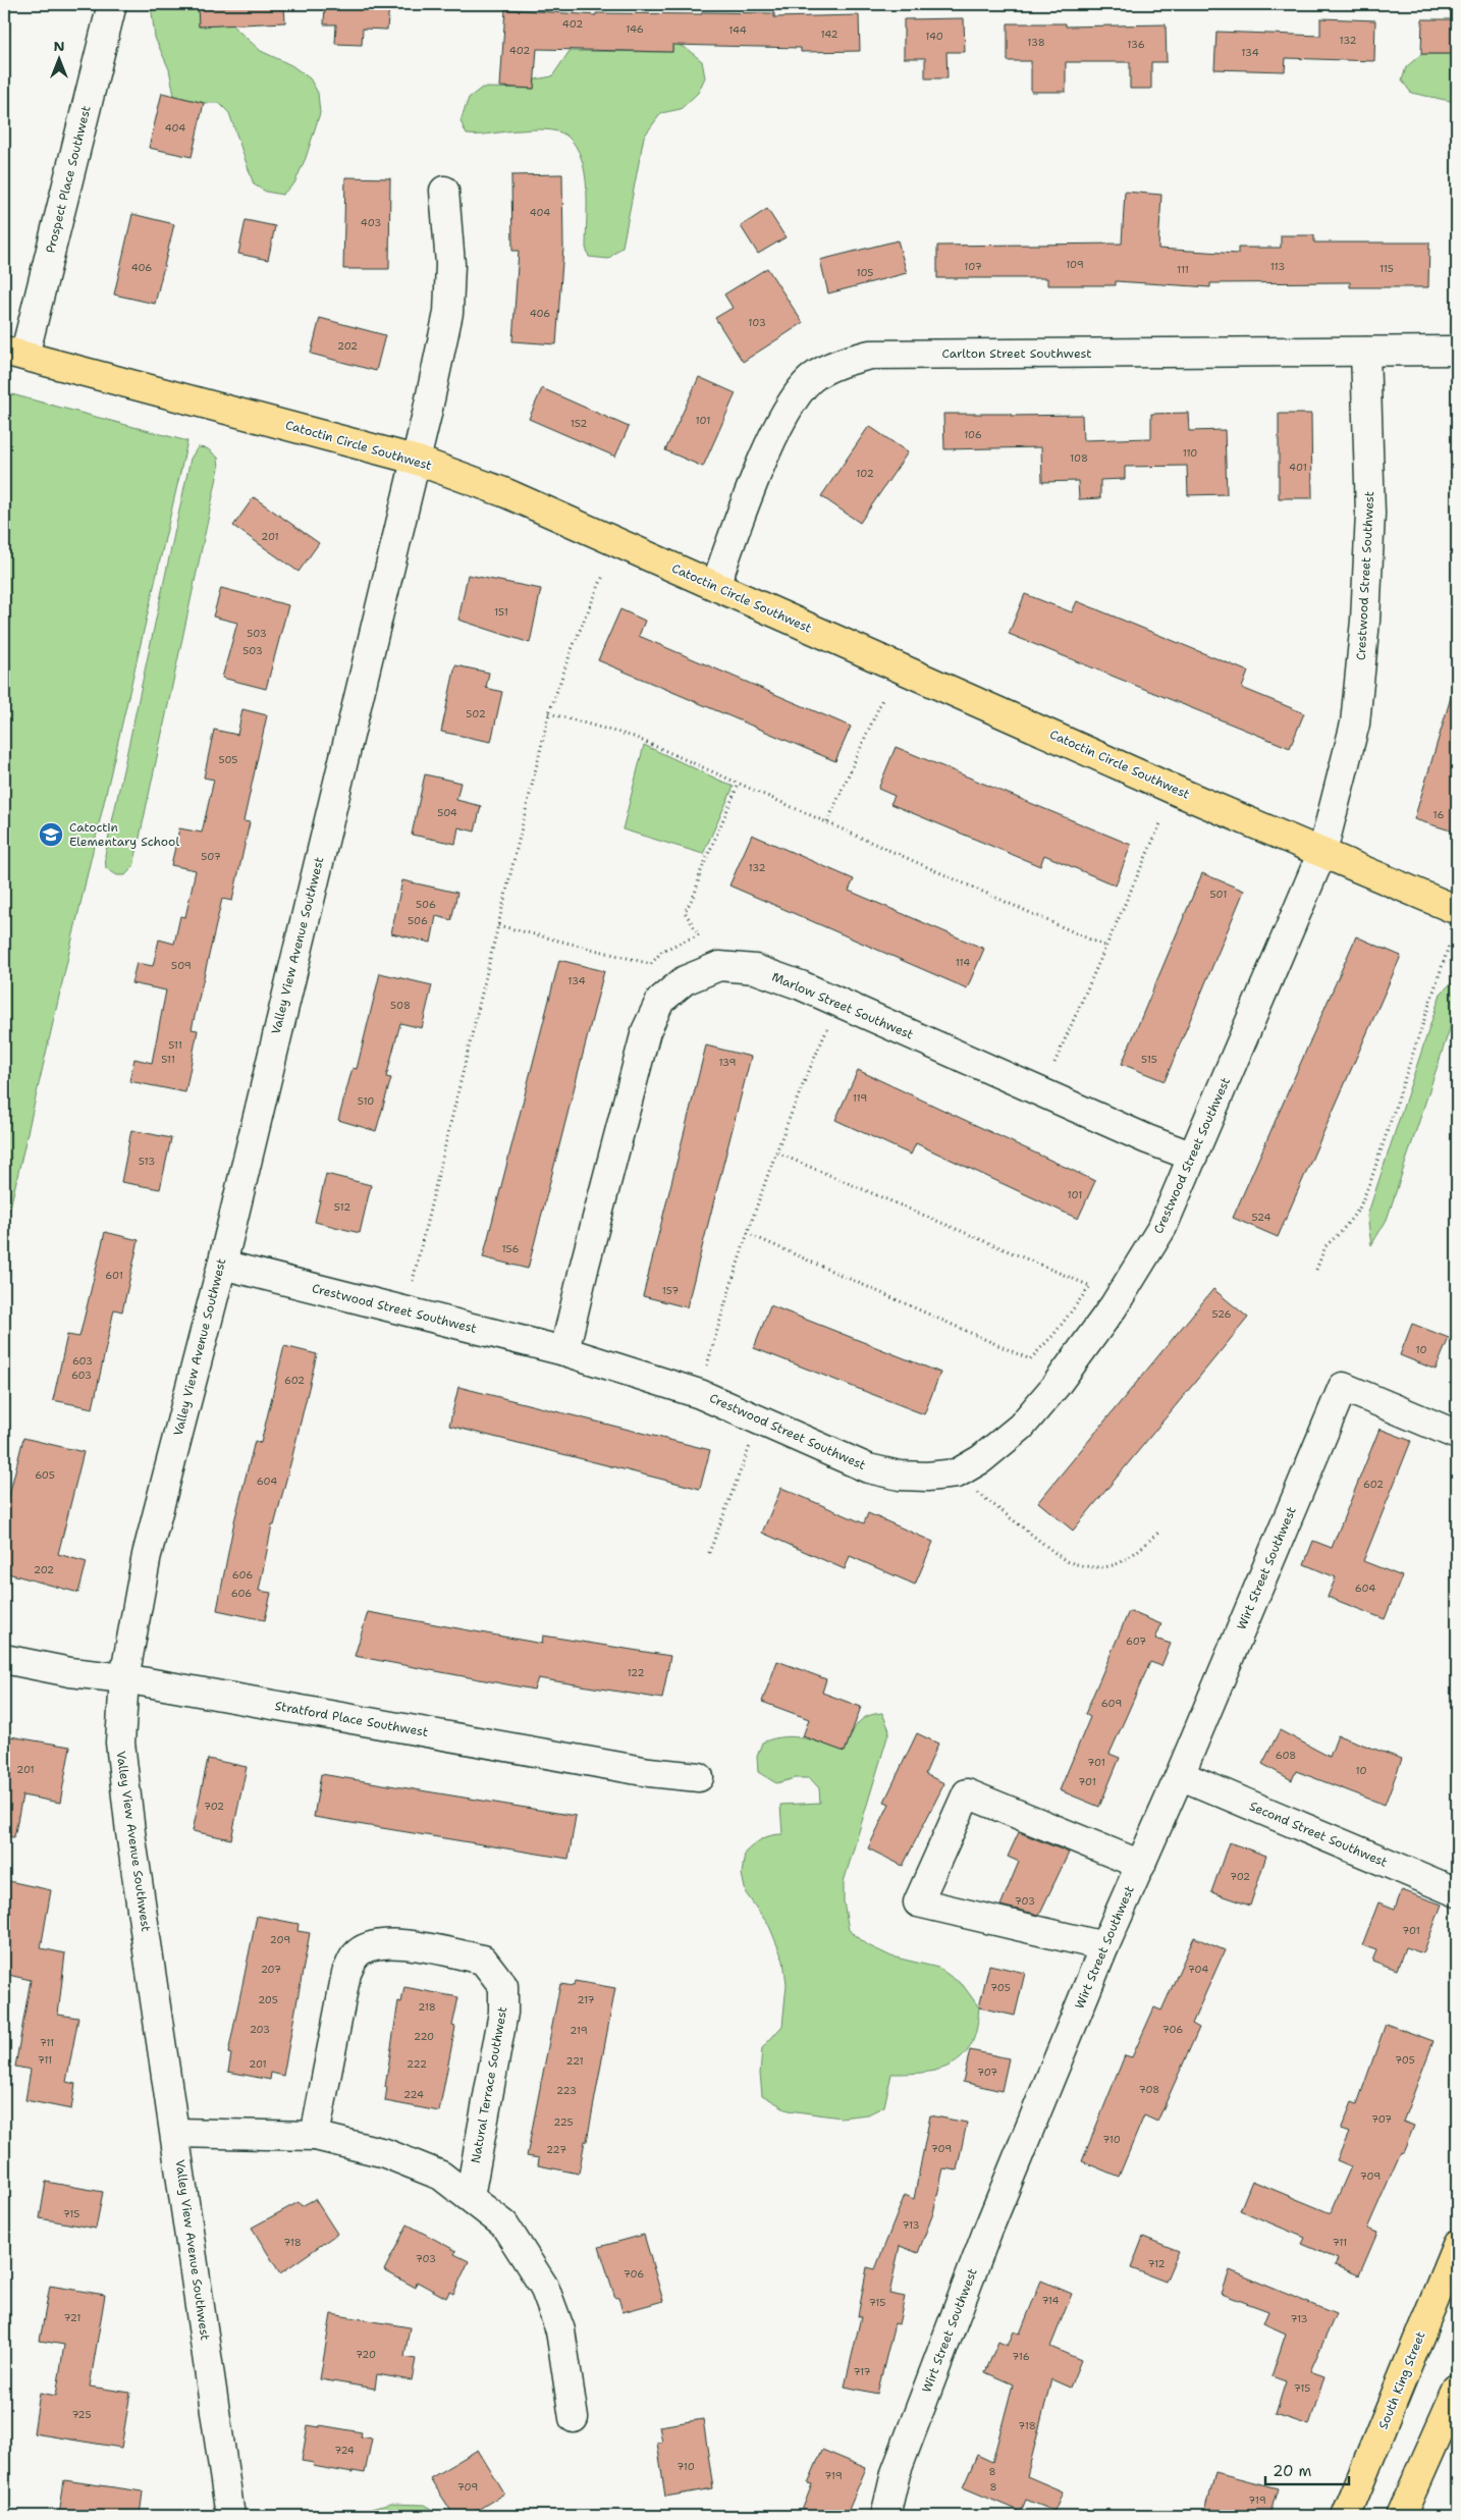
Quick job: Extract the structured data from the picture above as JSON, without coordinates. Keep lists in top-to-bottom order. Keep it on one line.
{"streets":{"main road":["Catoctin Circle Southwest","South King Street"],"street":["Prospect Place Southwest","Carlton Street Southwest","Crestwood Street Southwest","Valley View Avenue Southwest","Marlow Street Southwest","Wirt Street Southwest","Stratford Place Southwest","Second Street Southwest","Natural Terrace Southwest"]},"crossings":[["Prospect Place Southwest","Catoctin Circle Southwest"],["Carlton Street Southwest","Catoctin Circle Southwest"],["Carlton Street Southwest","Crestwood Street Southwest"],["Catoctin Circle Southwest","Crestwood Street Southwest"],["Catoctin Circle Southwest","Valley View Avenue Southwest"],["Crestwood Street Southwest","Valley View Avenue Southwest"],["Crestwood Street Southwest","Marlow Street Southwest"],["Valley View Avenue Southwest","Stratford Place Southwest"],["Wirt Street Southwest","Second Street Southwest"]],"places":{"school or university":["Catoctin Elementary School"]},"house_numbers":["402","146","144","142","140","132","138","136","402","134","404","404","403","109","107","113","406","115","111","105","406","103","202","101","152","106","110","108","401","102","201","151","503","503","502","505","504","16","507","132","501","506","506","114","509","134","508","511","511","515","139","119","510","513","101","512","524","156","601","157","526","10","603","603","602","605","604","602","202","606","604","606","607","122","609","608","701","201","10","701","702","702","703","701","209","207","704","705","205","217","218","203","706","219","220","711","711","705","221","201","222","707","708","223","224","707","225","710","709","227","709","715","713","718","711","703","712","706","714","715","721","713","720","716","717","715","725","718","724","710","8","719","709","8","719"],"scale_bar":"20 m","north":"top"}
